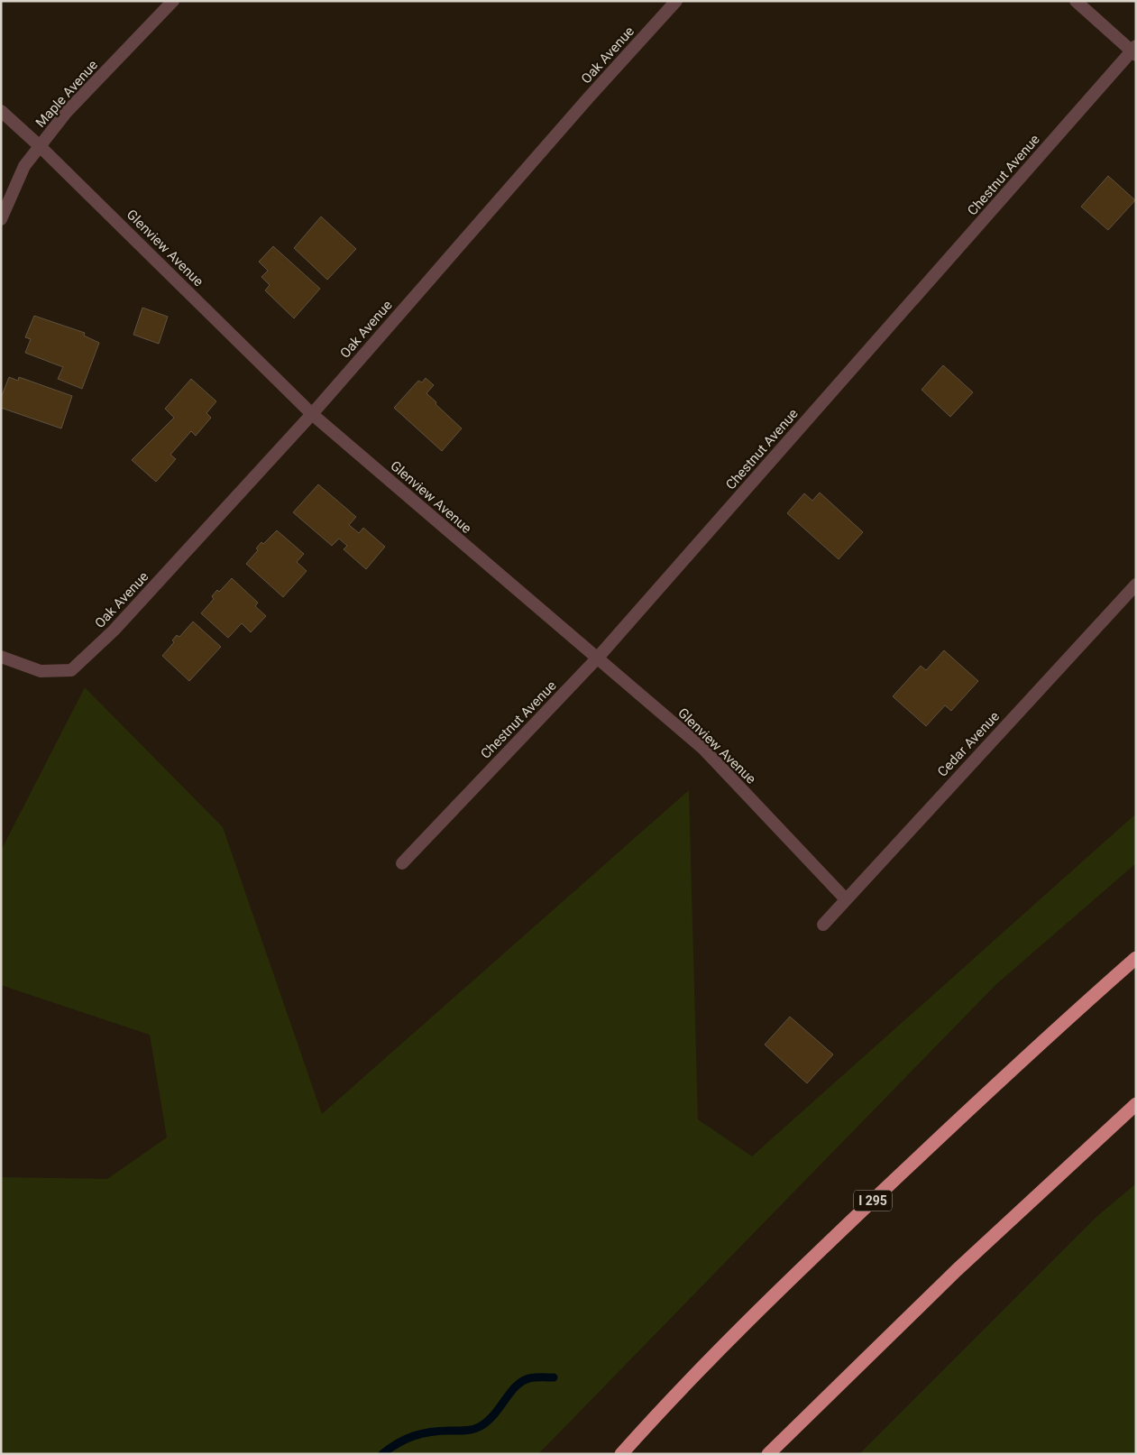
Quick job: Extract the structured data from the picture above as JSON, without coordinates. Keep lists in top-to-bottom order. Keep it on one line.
{"streets":{"highway":["I 295"],"street":["Oak Avenue","Maple Avenue","Chestnut Avenue","Glenview Avenue","Cedar Avenue"]},"crossings":[["Oak Avenue","Glenview Avenue"],["Maple Avenue","Glenview Avenue"],["Chestnut Avenue","Glenview Avenue"],["Glenview Avenue","Cedar Avenue"]]}
